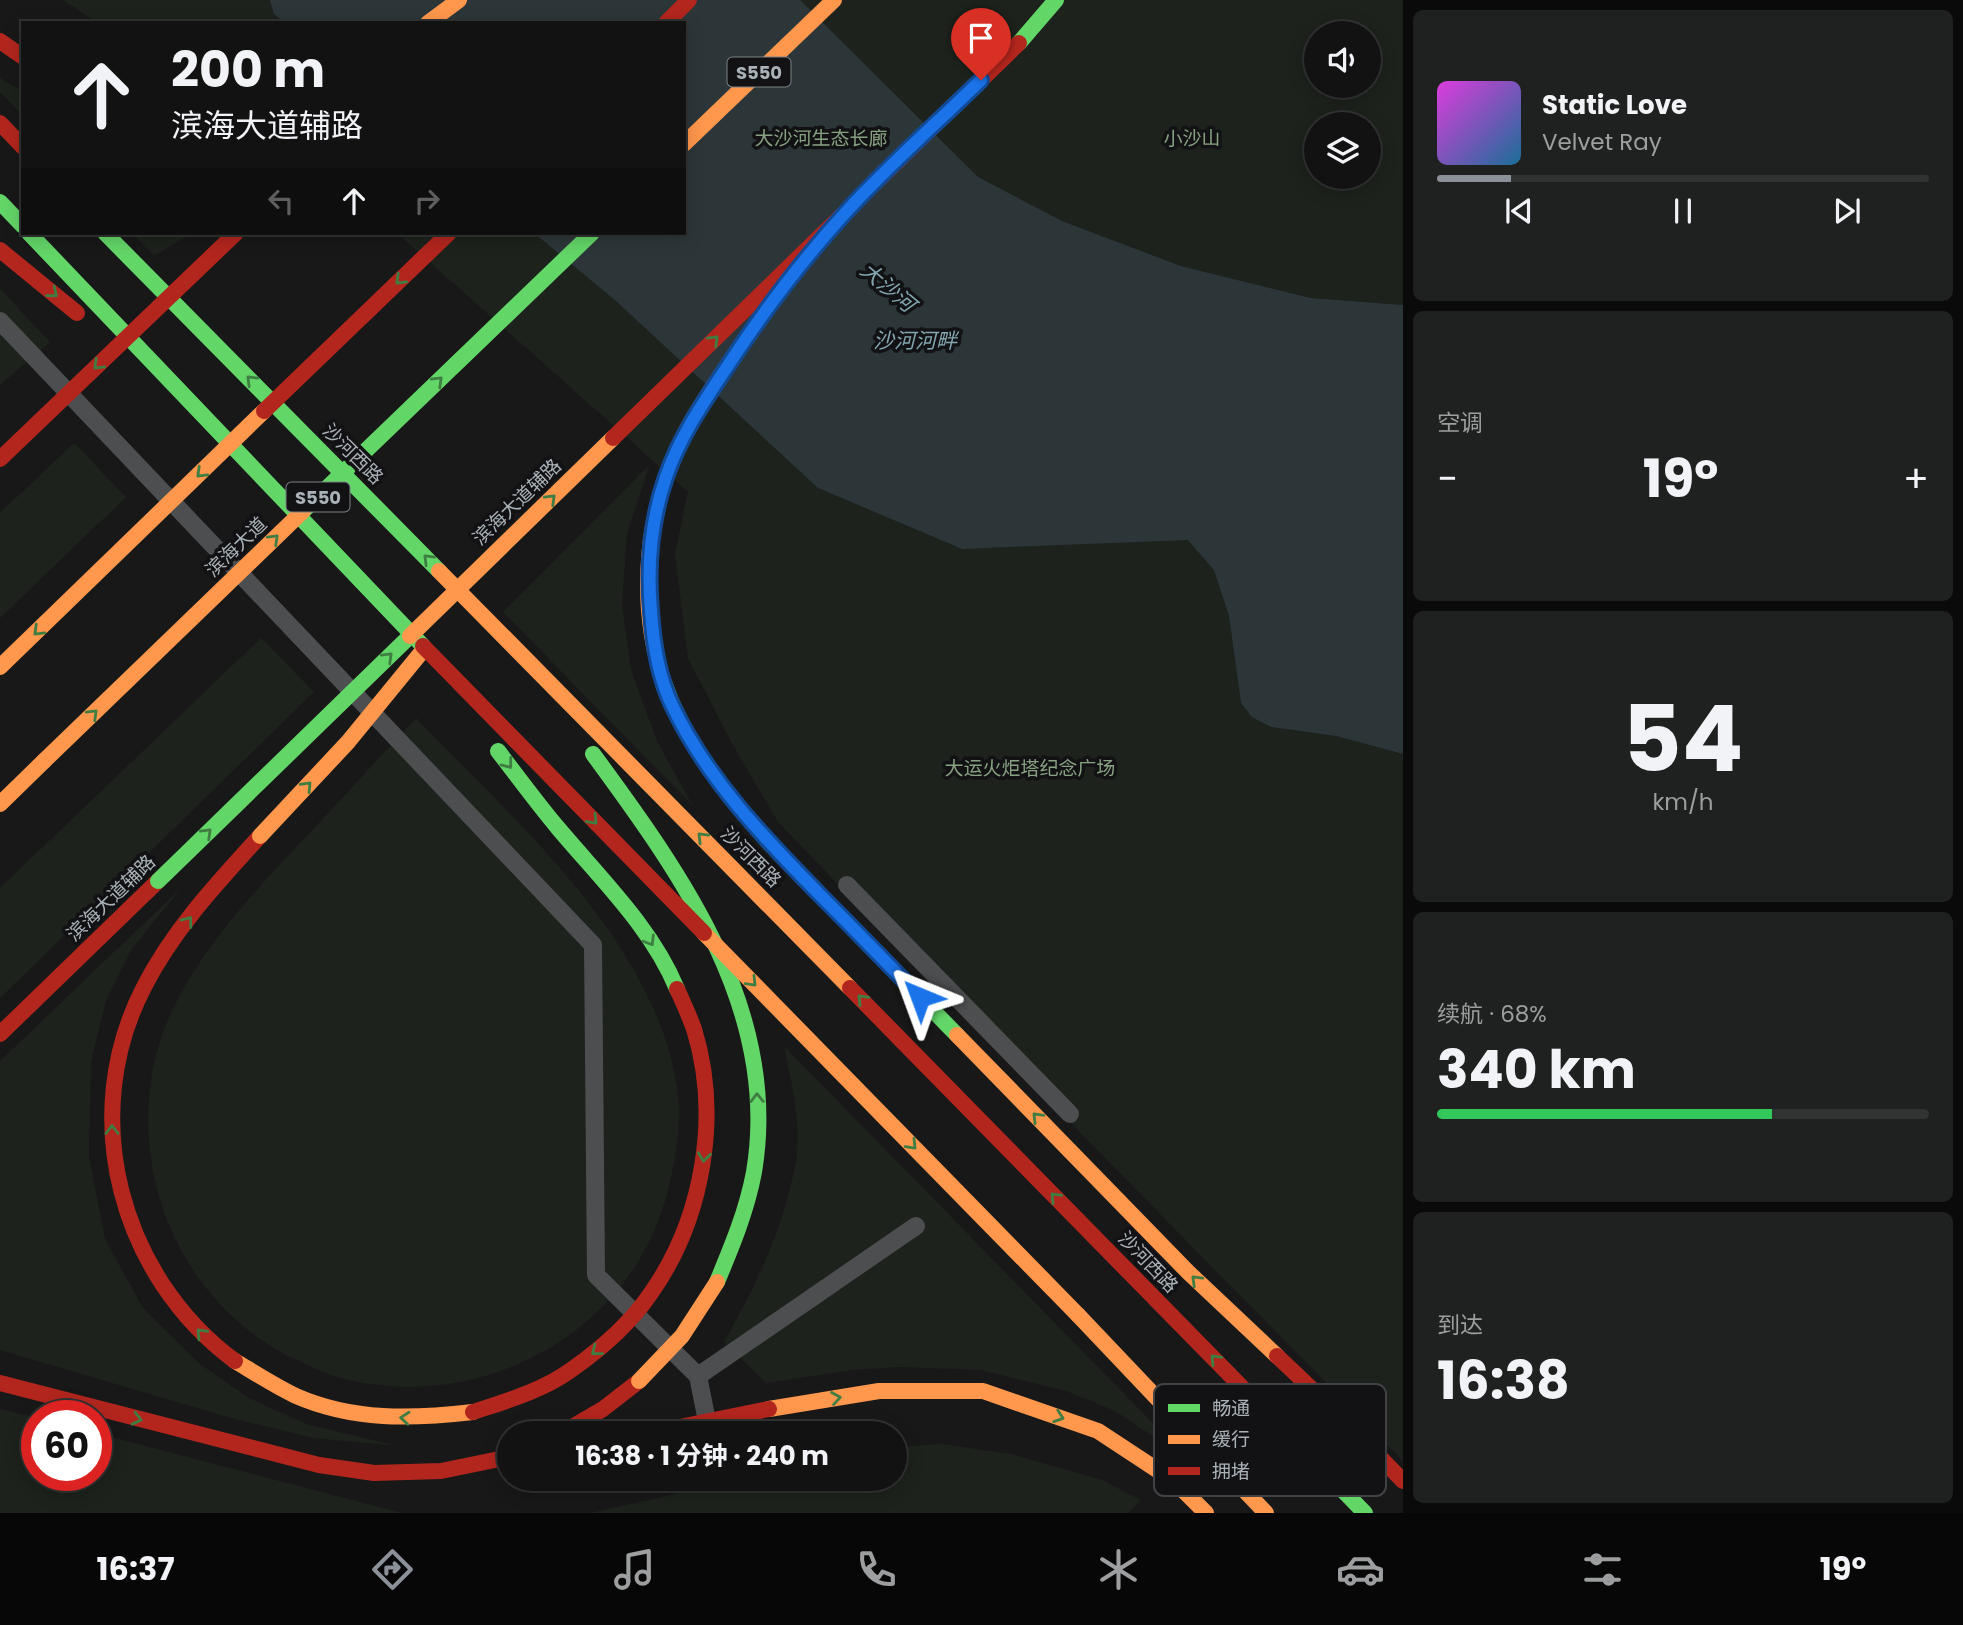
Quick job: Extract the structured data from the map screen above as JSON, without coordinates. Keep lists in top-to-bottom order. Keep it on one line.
{"streets":{"main road":["S550","沙河西路","滨海大道辅路","滨海大道"]},"one_way":["滨海大道辅路"],"water":["大沙河","沙河河畔"],"parks":["大沙河生态长廊","小沙山","大运火炬塔纪念广场"],"legend":["畅通","缓行","拥堵"],"page":{"turn":["200 m","滨海大道辅路"],"song":["Static Love","Velvet Ray"],"tile":["空调",["54","km/h"],["续航 · 68%","340 km"],["到达","16:38"]],"heat":["−","19°","+"],"limit":"60","trip":"16:38 · 1 分钟 · 240 m","tabs":["16:37","19°"]}}
